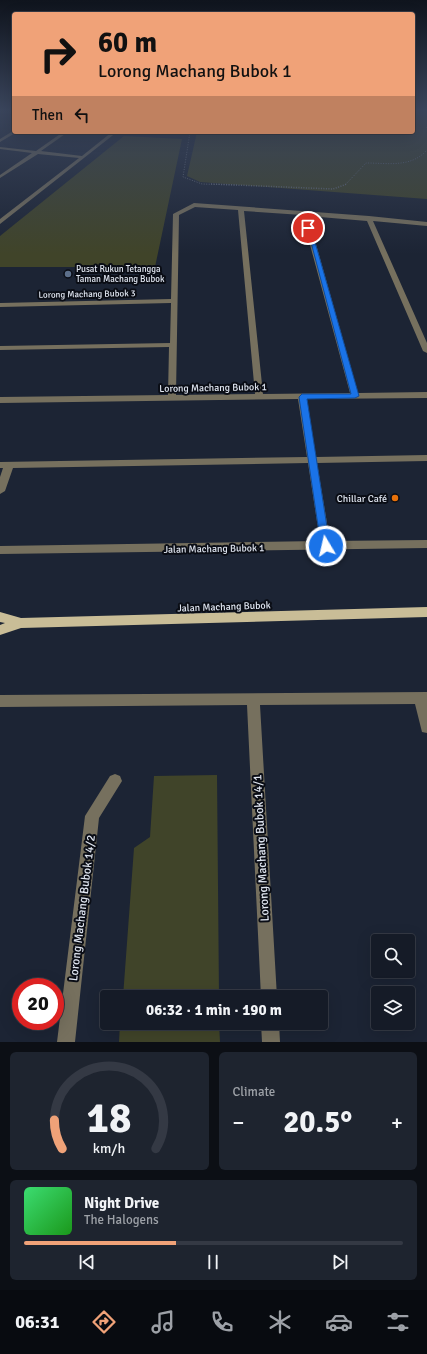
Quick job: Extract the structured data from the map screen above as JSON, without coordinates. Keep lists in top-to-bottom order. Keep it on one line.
{"streets":{"main road":["Jalan Machang Bubok"],"street":["Lorong Machang Bubok 3","Lorong Machang Bubok 1","Jalan Machang Bubok 1","Lorong Machang Bubok 14/1","Lorong Machang Bubok 14/2"]},"places":["Pusat Rukun Tetangga Taman Machang Bubok","Chillar Café"],"page":{"turn":["60 m","Lorong Machang Bubok 1"],"then":"Then","limit":"20","trip":"06:32 · 1 min · 190 m","tile":"Climate","heat":["−","20.5°","+"],"song":["Night Drive","The Halogens"],"tabs":"06:31","gauge":["18","km/h"]}}
